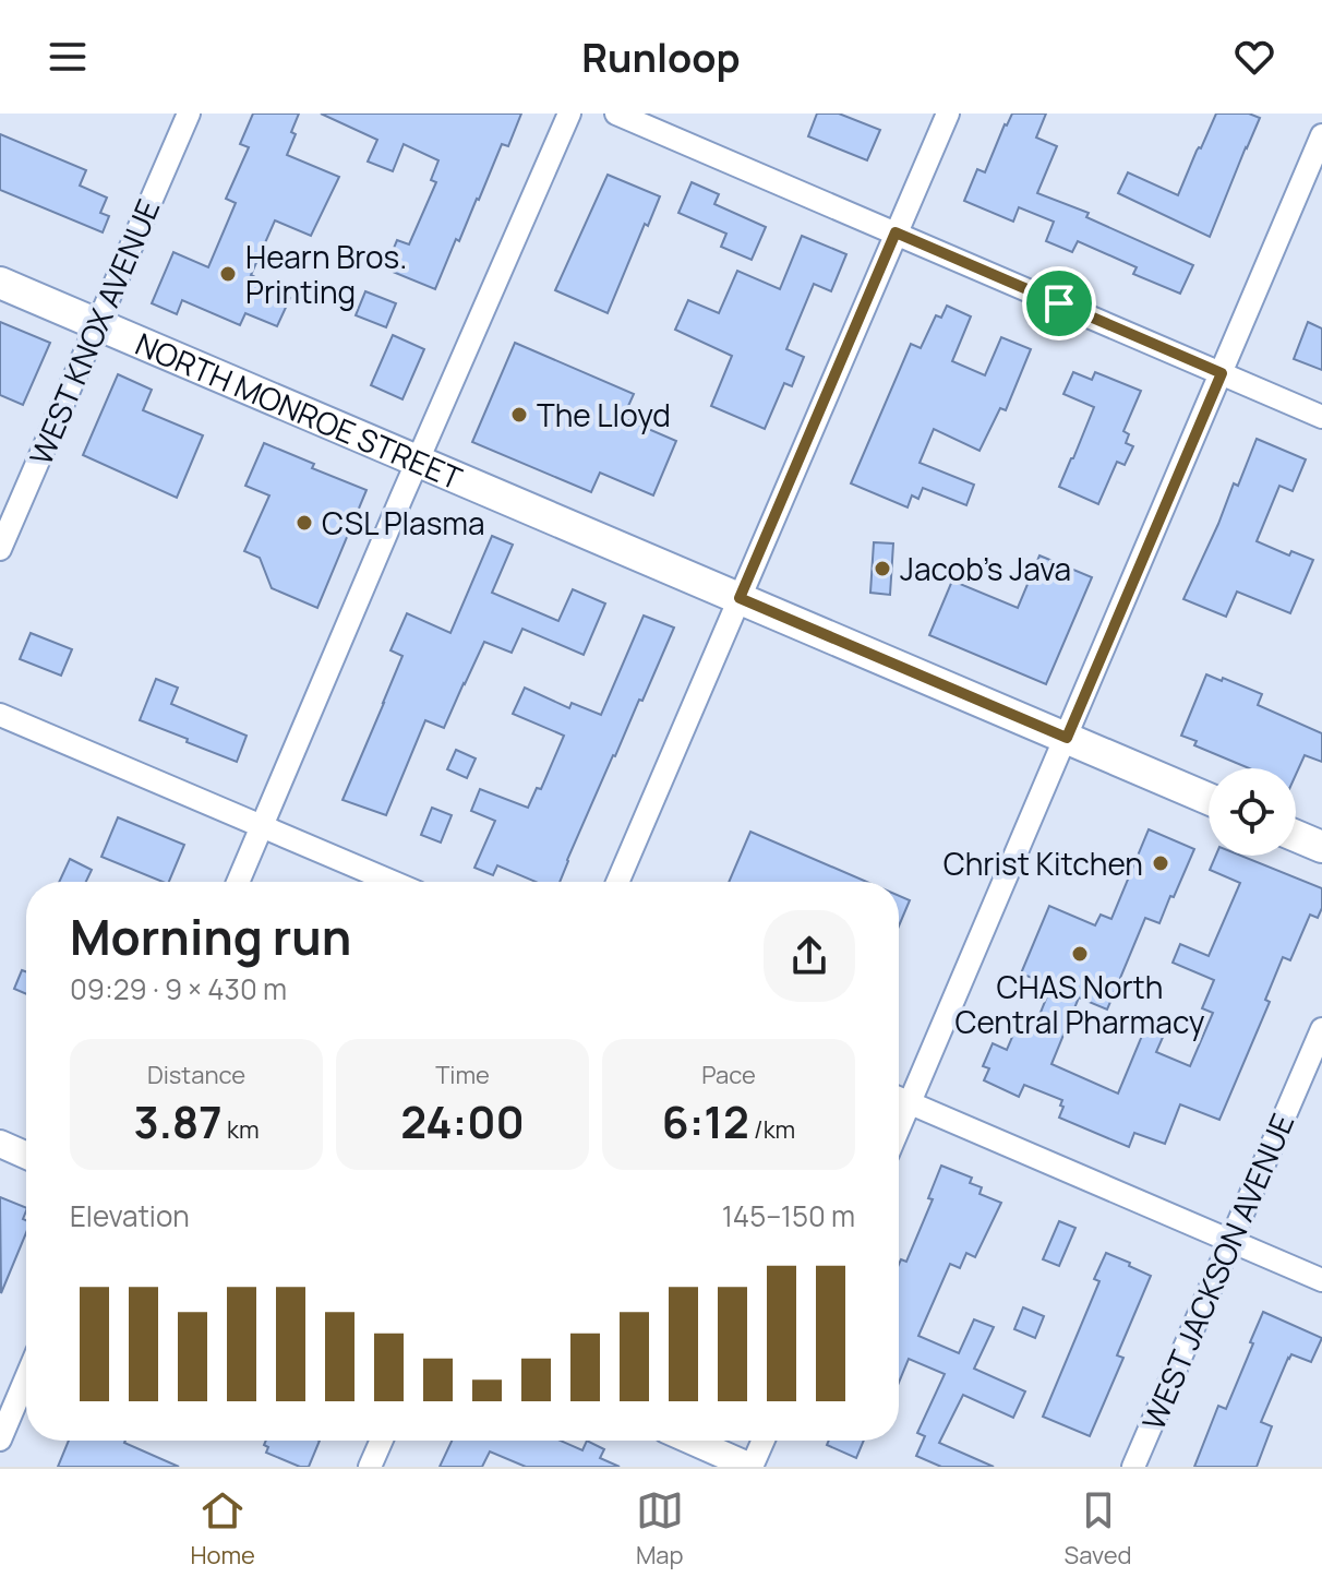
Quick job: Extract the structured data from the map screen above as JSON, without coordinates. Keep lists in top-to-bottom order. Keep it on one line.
{"streets":{"main road":["NORTH MONROE STREET"],"street":["WEST KNOX AVENUE","WEST JACKSON AVENUE"]},"crossings":[["WEST KNOX AVENUE","NORTH MONROE STREET"]],"places":["Hearn Bros. Printing","The Lloyd","CSL Plasma","Jacob's Java","Christ Kitchen","CHAS North Central Pharmacy"],"page":{"header":"Runloop","heading":["Morning run","09:29 · 9 × 430 m"],"stats":[["Distance","3.87 km"],["Time","24:00"],["Pace","6:12 /km"]],"chart":["Elevation","145–150 m"],"tabs":["Home","Map","Saved"]}}
